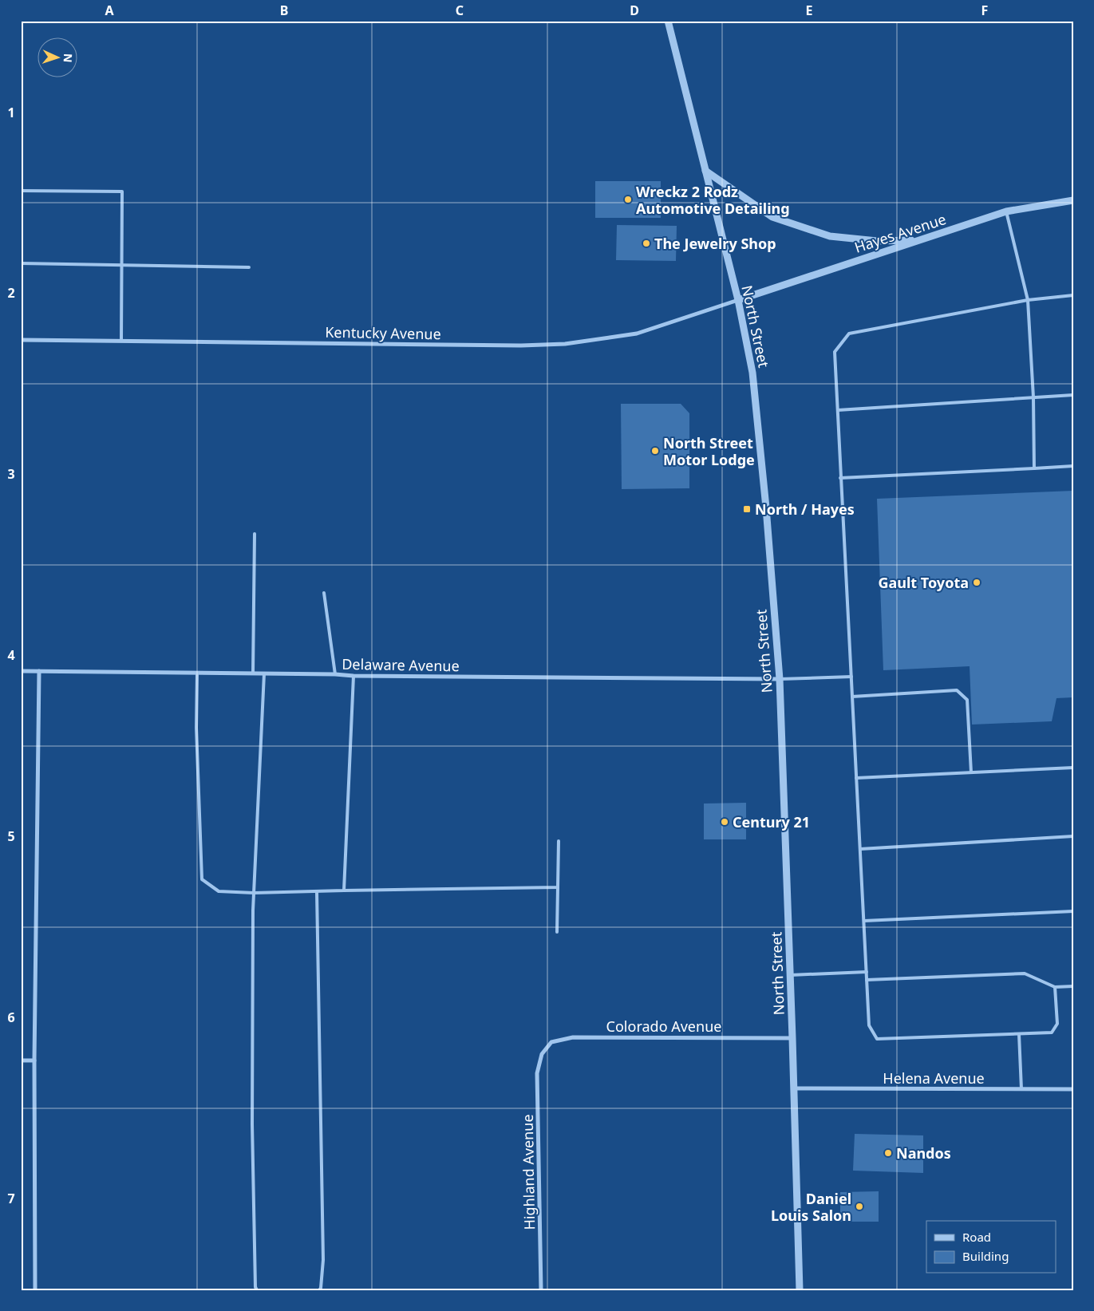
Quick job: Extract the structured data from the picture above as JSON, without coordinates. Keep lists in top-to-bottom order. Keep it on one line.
{"streets":{"street":["Hayes Avenue","North Street","Kentucky Avenue","Delaware Avenue","Colorado Avenue","Helena Avenue","Highland Avenue"]},"crossings":[["Hayes Avenue","North Street"],["Hayes Avenue","Kentucky Avenue"],["North Street","Kentucky Avenue"],["North Street","Delaware Avenue"],["North Street","Colorado Avenue"],["North Street","Helena Avenue"],["Colorado Avenue","Highland Avenue"]],"places":{"other":["Wreckz 2 Rodz Automotive Detailing","The Jewelry Shop","North Street Motor Lodge","Gault Toyota","Century 21","Nandos","Daniel Louis Salon"],"transit":["North / Hayes"]},"legend":["Road","Building"],"north":"right","grid":{"columns":["A","B","C","D","E","F"],"rows":["1","2","3","4","5","6","7"]}}
